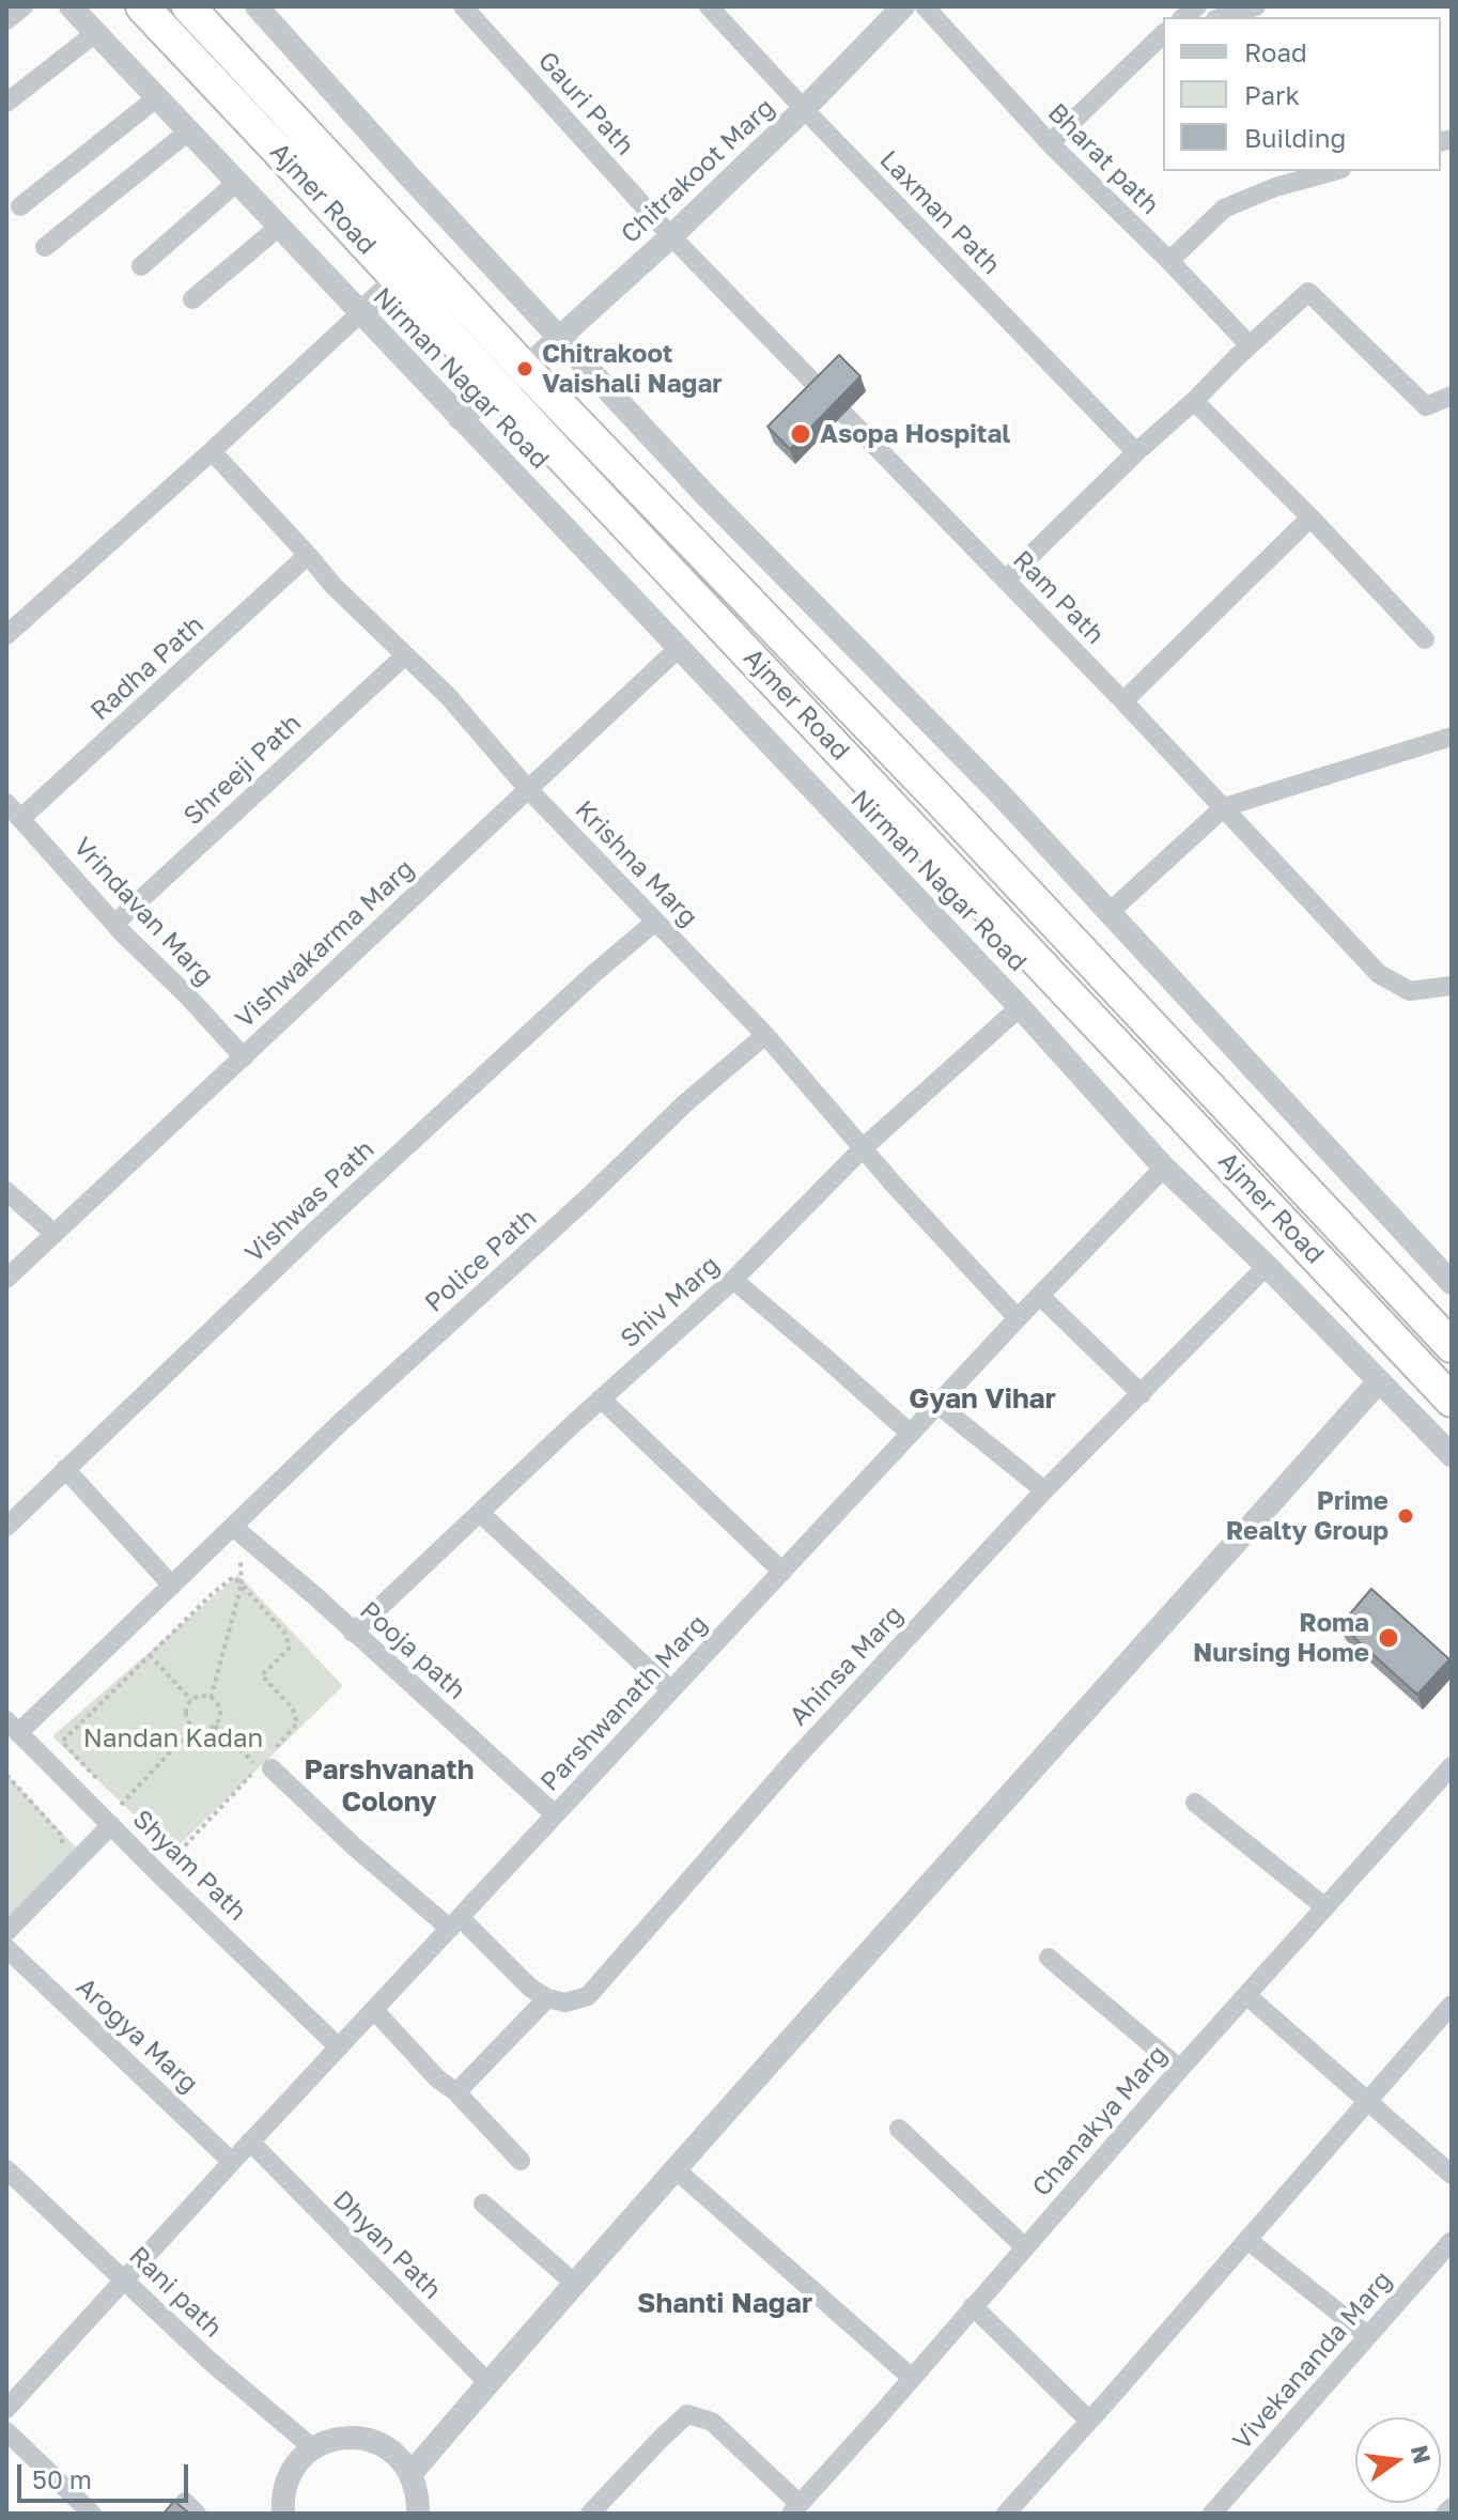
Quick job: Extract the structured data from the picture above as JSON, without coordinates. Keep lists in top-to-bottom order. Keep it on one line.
{"streets":{"highway":["Ajmer Road"],"street":["Gauri Path","Bharat path","Chitrakoot Marg","Laxman Path","Nirman Nagar Road","Ram Path","Radha Path","Shreeji Path","Krishna Marg","Vrindavan Marg","Vishwakarma Marg","Vishwas Path","Police Path","Shiv Marg","Pooja path","Ahinsa Marg","Parshwanath Marg","Shyam Path","Arogya Marg","Chanakya Marg","Dhyan Path","Rani path","Vivekananda Marg"]},"crossings":[["Gauri Path","Chitrakoot Marg"],["Gauri Path","Ram Path"],["Chitrakoot Marg","Ajmer Road"],["Chitrakoot Marg","Laxman Path"],["Chitrakoot Marg","Nirman Nagar Road"],["Chitrakoot Marg","Ram Path"],["Nirman Nagar Road","Vishwakarma Marg"],["Nirman Nagar Road","Shiv Marg"],["Nirman Nagar Road","Ahinsa Marg"],["Nirman Nagar Road","Parshwanath Marg"],["Radha Path","Krishna Marg"],["Radha Path","Vrindavan Marg"],["Shreeji Path","Krishna Marg"],["Shreeji Path","Vrindavan Marg"],["Krishna Marg","Vishwakarma Marg"],["Krishna Marg","Vishwas Path"],["Krishna Marg","Police Path"],["Krishna Marg","Shiv Marg"],["Krishna Marg","Parshwanath Marg"],["Vrindavan Marg","Vishwakarma Marg"],["Police Path","Pooja path"],["Police Path","Shyam Path"],["Shiv Marg","Pooja path"],["Pooja path","Parshwanath Marg"],["Parshwanath Marg","Shyam Path"],["Parshwanath Marg","Arogya Marg"],["Parshwanath Marg","Dhyan Path"],["Parshwanath Marg","Rani path"]],"districts":["Gyan Vihar","Parshvanath Colony","Shanti Nagar"],"parks":["Nandan Kadan"],"places":["Chitrakoot Vaishali Nagar","Asopa Hospital","Prime Realty Group","Roma Nursing Home"],"legend":["Road","Park","Building"],"scale_bar":"50 m","north":"right"}
